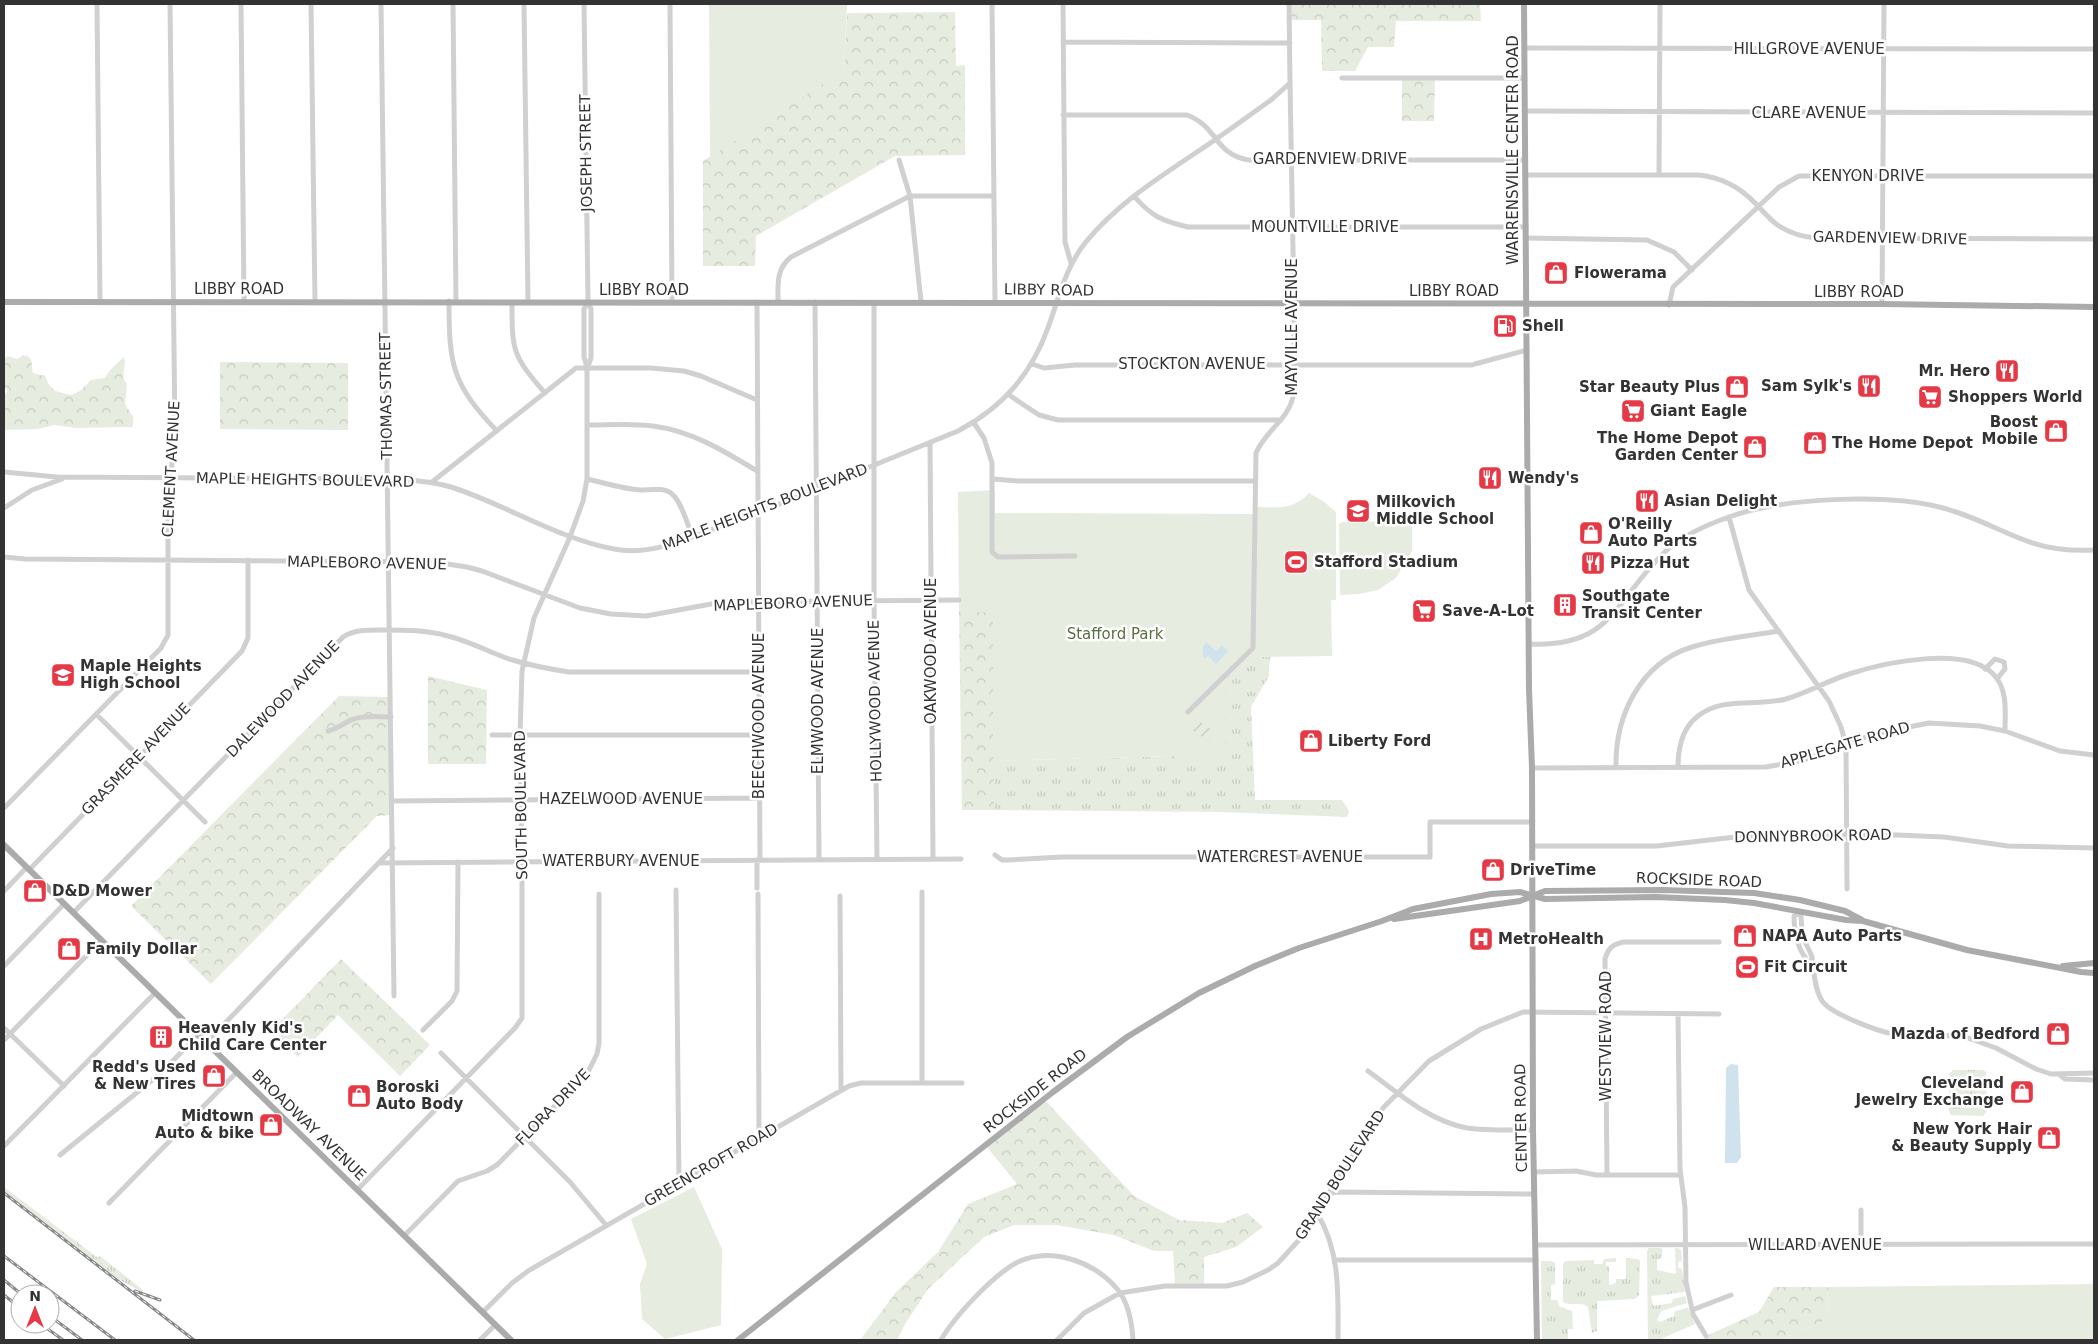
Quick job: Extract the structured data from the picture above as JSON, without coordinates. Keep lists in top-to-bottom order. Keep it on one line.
{"streets":{"main road":["WARRENSVILLE CENTER ROAD","LIBBY ROAD","ROCKSIDE ROAD","CENTER ROAD","BROADWAY AVENUE"],"street":["HILLGROVE AVENUE","CLARE AVENUE","JOSEPH STREET","GARDENVIEW DRIVE","KENYON DRIVE","MOUNTVILLE DRIVE","MAYVILLE AVENUE","STOCKTON AVENUE","THOMAS STREET","CLEMENT AVENUE","MAPLE HEIGHTS BOULEVARD","MAPLEBORO AVENUE","OAKWOOD AVENUE","DALEWOOD AVENUE","ELMWOOD AVENUE","HOLLYWOOD AVENUE","BEECHWOOD AVENUE","APPLEGATE ROAD","GRASMERE AVENUE","HAZELWOOD AVENUE","SOUTH BOULEVARD","DONNYBROOK ROAD","WATERCREST AVENUE","WATERBURY AVENUE","WESTVIEW ROAD","FLORA DRIVE","GREENCROFT ROAD","GRAND BOULEVARD","WILLARD AVENUE"]},"crossings":[["HILLGROVE AVENUE","WARRENSVILLE CENTER ROAD"],["CLARE AVENUE","WARRENSVILLE CENTER ROAD"],["WARRENSVILLE CENTER ROAD","GARDENVIEW DRIVE"],["WARRENSVILLE CENTER ROAD","MOUNTVILLE DRIVE"],["WARRENSVILLE CENTER ROAD","LIBBY ROAD"],["WARRENSVILLE CENTER ROAD","STOCKTON AVENUE"],["WARRENSVILLE CENTER ROAD","APPLEGATE ROAD"],["WARRENSVILLE CENTER ROAD","DONNYBROOK ROAD"],["WARRENSVILLE CENTER ROAD","WATERCREST AVENUE"],["WARRENSVILLE CENTER ROAD","ROCKSIDE ROAD"],["WARRENSVILLE CENTER ROAD","CENTER ROAD"],["JOSEPH STREET","LIBBY ROAD"],["JOSEPH STREET","SOUTH BOULEVARD"],["GARDENVIEW DRIVE","KENYON DRIVE"],["GARDENVIEW DRIVE","MAYVILLE AVENUE"],["GARDENVIEW DRIVE","MAPLE HEIGHTS BOULEVARD"],["KENYON DRIVE","LIBBY ROAD"],["MOUNTVILLE DRIVE","MAYVILLE AVENUE"],["MOUNTVILLE DRIVE","MAPLE HEIGHTS BOULEVARD"],["LIBBY ROAD","MAYVILLE AVENUE"],["LIBBY ROAD","THOMAS STREET"],["LIBBY ROAD","CLEMENT AVENUE"],["LIBBY ROAD","MAPLE HEIGHTS BOULEVARD"],["LIBBY ROAD","ELMWOOD AVENUE"],["LIBBY ROAD","HOLLYWOOD AVENUE"],["LIBBY ROAD","BEECHWOOD AVENUE"],["LIBBY ROAD","SOUTH BOULEVARD"],["MAYVILLE AVENUE","STOCKTON AVENUE"],["MAYVILLE AVENUE","MAPLE HEIGHTS BOULEVARD"],["STOCKTON AVENUE","MAPLE HEIGHTS BOULEVARD"],["THOMAS STREET","MAPLE HEIGHTS BOULEVARD"],["THOMAS STREET","MAPLEBORO AVENUE"],["THOMAS STREET","DALEWOOD AVENUE"],["THOMAS STREET","HAZELWOOD AVENUE"],["THOMAS STREET","WATERBURY AVENUE"],["CLEMENT AVENUE","MAPLE HEIGHTS BOULEVARD"],["CLEMENT AVENUE","MAPLEBORO AVENUE"],["MAPLE HEIGHTS BOULEVARD","OAKWOOD AVENUE"],["MAPLE HEIGHTS BOULEVARD","ELMWOOD AVENUE"],["MAPLE HEIGHTS BOULEVARD","HOLLYWOOD AVENUE"],["MAPLE HEIGHTS BOULEVARD","BEECHWOOD AVENUE"],["MAPLE HEIGHTS BOULEVARD","SOUTH BOULEVARD"],["MAPLEBORO AVENUE","OAKWOOD AVENUE"],["MAPLEBORO AVENUE","ELMWOOD AVENUE"],["MAPLEBORO AVENUE","HOLLYWOOD AVENUE"],["MAPLEBORO AVENUE","BEECHWOOD AVENUE"],["MAPLEBORO AVENUE","GRASMERE AVENUE"],["MAPLEBORO AVENUE","SOUTH BOULEVARD"],["OAKWOOD AVENUE","WATERBURY AVENUE"],["DALEWOOD AVENUE","BEECHWOOD AVENUE"],["DALEWOOD AVENUE","SOUTH BOULEVARD"],["DALEWOOD AVENUE","BROADWAY AVENUE"],["ELMWOOD AVENUE","WATERBURY AVENUE"],["HOLLYWOOD AVENUE","WATERBURY AVENUE"],["BEECHWOOD AVENUE","HAZELWOOD AVENUE"],["BEECHWOOD AVENUE","WATERBURY AVENUE"],["BEECHWOOD AVENUE","GREENCROFT ROAD"],["GRASMERE AVENUE","BROADWAY AVENUE"],["HAZELWOOD AVENUE","SOUTH BOULEVARD"],["SOUTH BOULEVARD","WATERBURY AVENUE"],["SOUTH BOULEVARD","BROADWAY AVENUE"],["ROCKSIDE ROAD","CENTER ROAD"],["WESTVIEW ROAD","GRAND BOULEVARD"],["FLORA DRIVE","BROADWAY AVENUE"],["CENTER ROAD","GRAND BOULEVARD"],["CENTER ROAD","WILLARD AVENUE"],["BROADWAY AVENUE","GREENCROFT ROAD"]],"parks":["Stafford Park"],"places":{"shop":["Flowerama","Star Beauty Plus","Boost Mobile","The Home Depot","The Home Depot Garden Center","O'Reilly Auto Parts","Liberty Ford","DriveTime","D&D Mower","NAPA Auto Parts","Family Dollar","Mazda of Bedford","Redd's Used & New Tires","Cleveland Jewelry Exchange","Boroski Auto Body","Midtown Auto & bike","New York Hair & Beauty Supply"],"fuel station":["Shell"],"restaurant":["Mr. Hero","Sam Sylk's","Wendy's","Asian Delight","Pizza Hut"],"supermarket":["Shoppers World","Giant Eagle","Save-A-Lot"],"school or university":["Milkovich Middle School","Maple Heights High School"],"sports":["Stafford Stadium","Fit Circuit"],"building":["Southgate Transit Center","Heavenly Kid's Child Care Center"],"hospital":["MetroHealth"]},"north":"top"}
